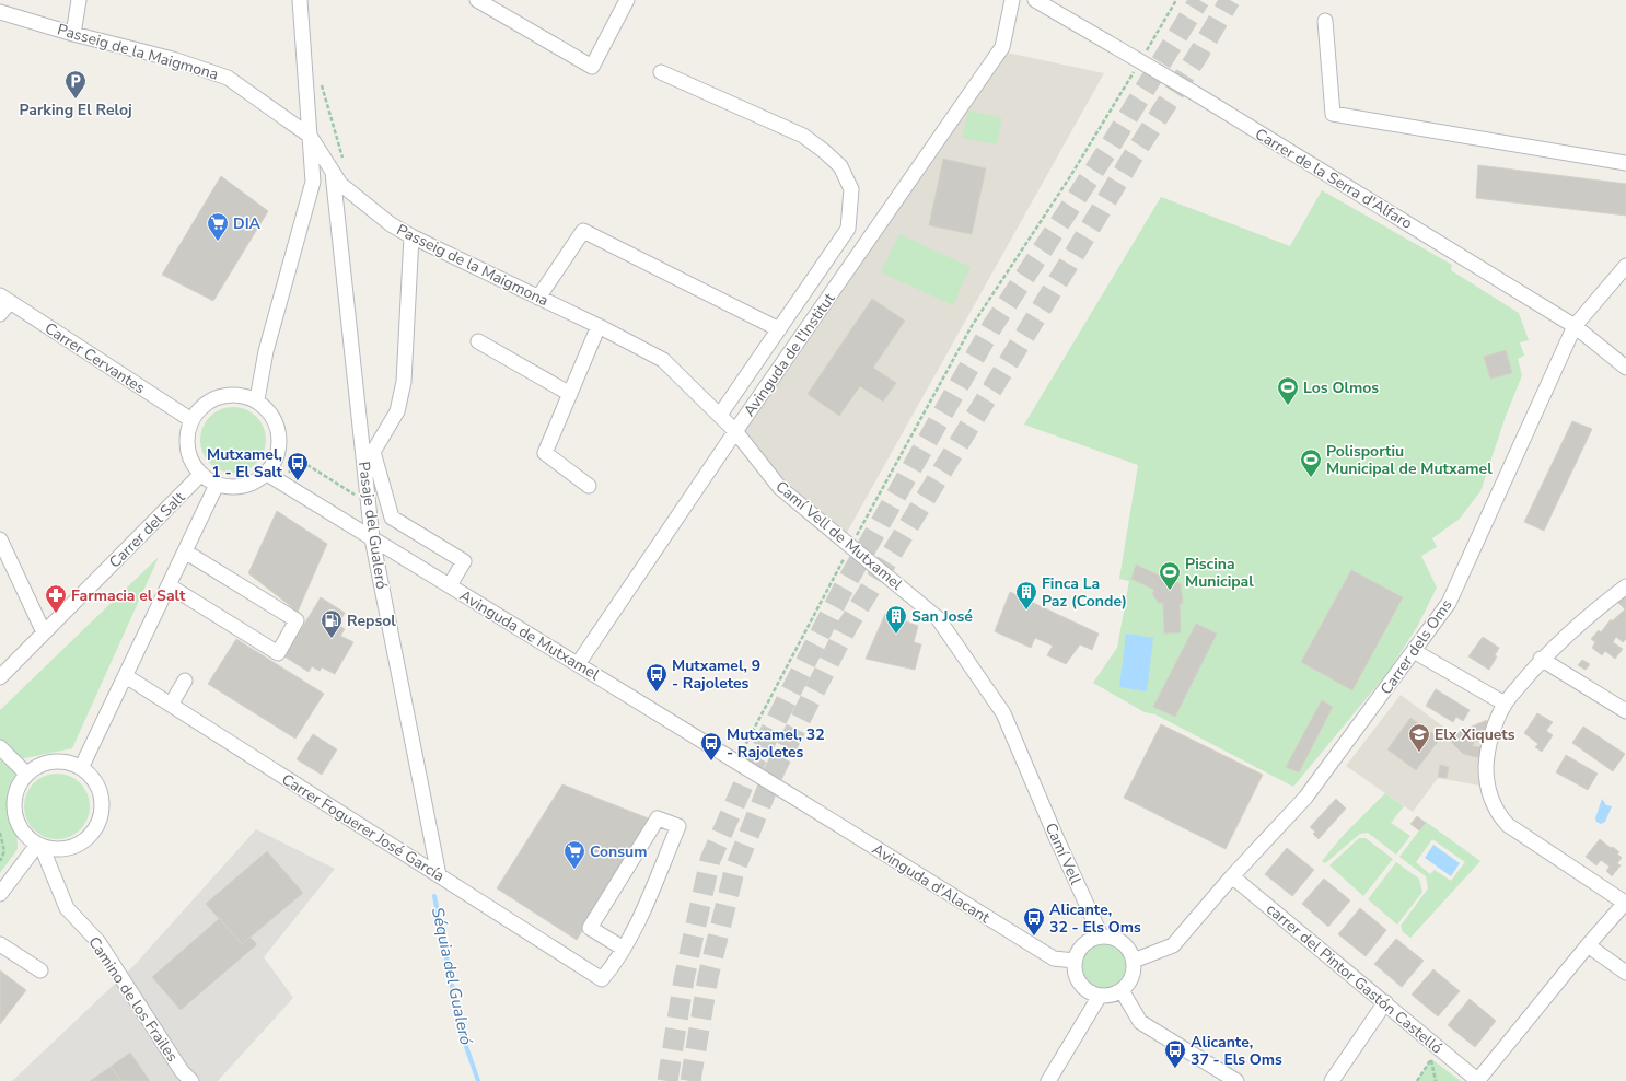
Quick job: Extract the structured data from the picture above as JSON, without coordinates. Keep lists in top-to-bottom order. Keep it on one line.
{"streets":{"street":["Passeig de la Maigmona","Carrer de la Serra d'Alfaro","Avinguda de l'Institut","Carrer Cervantes","Pasaje del Gualeró","Carrer del Salt","Camí Vell de Mutxamel","Avinguda de Mutxamel","Carrer dels Oms","Carrer Foguerer José García","Camí Vell","Avinguda d'Alacant","carrer del Pintor Gastón Castelló","Camino de los Frailes"]},"crossings":[["Passeig de la Maigmona","Avinguda de l'Institut"],["Passeig de la Maigmona","Pasaje del Gualeró"],["Passeig de la Maigmona","Camí Vell de Mutxamel"],["Carrer de la Serra d'Alfaro","Carrer dels Oms"],["Avinguda de l'Institut","Camí Vell de Mutxamel"],["Avinguda de l'Institut","Avinguda de Mutxamel"],["Carrer Cervantes","Carrer del Salt"],["Carrer Cervantes","Avinguda de Mutxamel"],["Pasaje del Gualeró","Avinguda de Mutxamel"],["Pasaje del Gualeró","Carrer Foguerer José García"],["Carrer del Salt","Avinguda de Mutxamel"],["Camí Vell de Mutxamel","Camí Vell"],["Avinguda de Mutxamel","Avinguda d'Alacant"],["Carrer dels Oms","Camí Vell"],["Carrer dels Oms","Avinguda d'Alacant"],["Carrer dels Oms","carrer del Pintor Gastón Castelló"],["Camí Vell","Avinguda d'Alacant"]],"water":["Séquia del Gualeró"],"places":{"parking":["Parking El Reloj"],"supermarket":["DIA","Consum"],"sports":["Los Olmos","Polisportiu Municipal de Mutxamel","Piscina Municipal"],"bus stop":["Mutxamel, 1 - El Salt","Mutxamel, 9 - Rajoletes","Mutxamel, 32 - Rajoletes","Alicante, 32 - Els Oms","Alicante, 37 - Els Oms"],"building":["Finca La Paz (Conde)","San José"],"pharmacy":["Farmacia el Salt"],"fuel station":["Repsol"],"school or university":["Elx Xiquets"]}}
